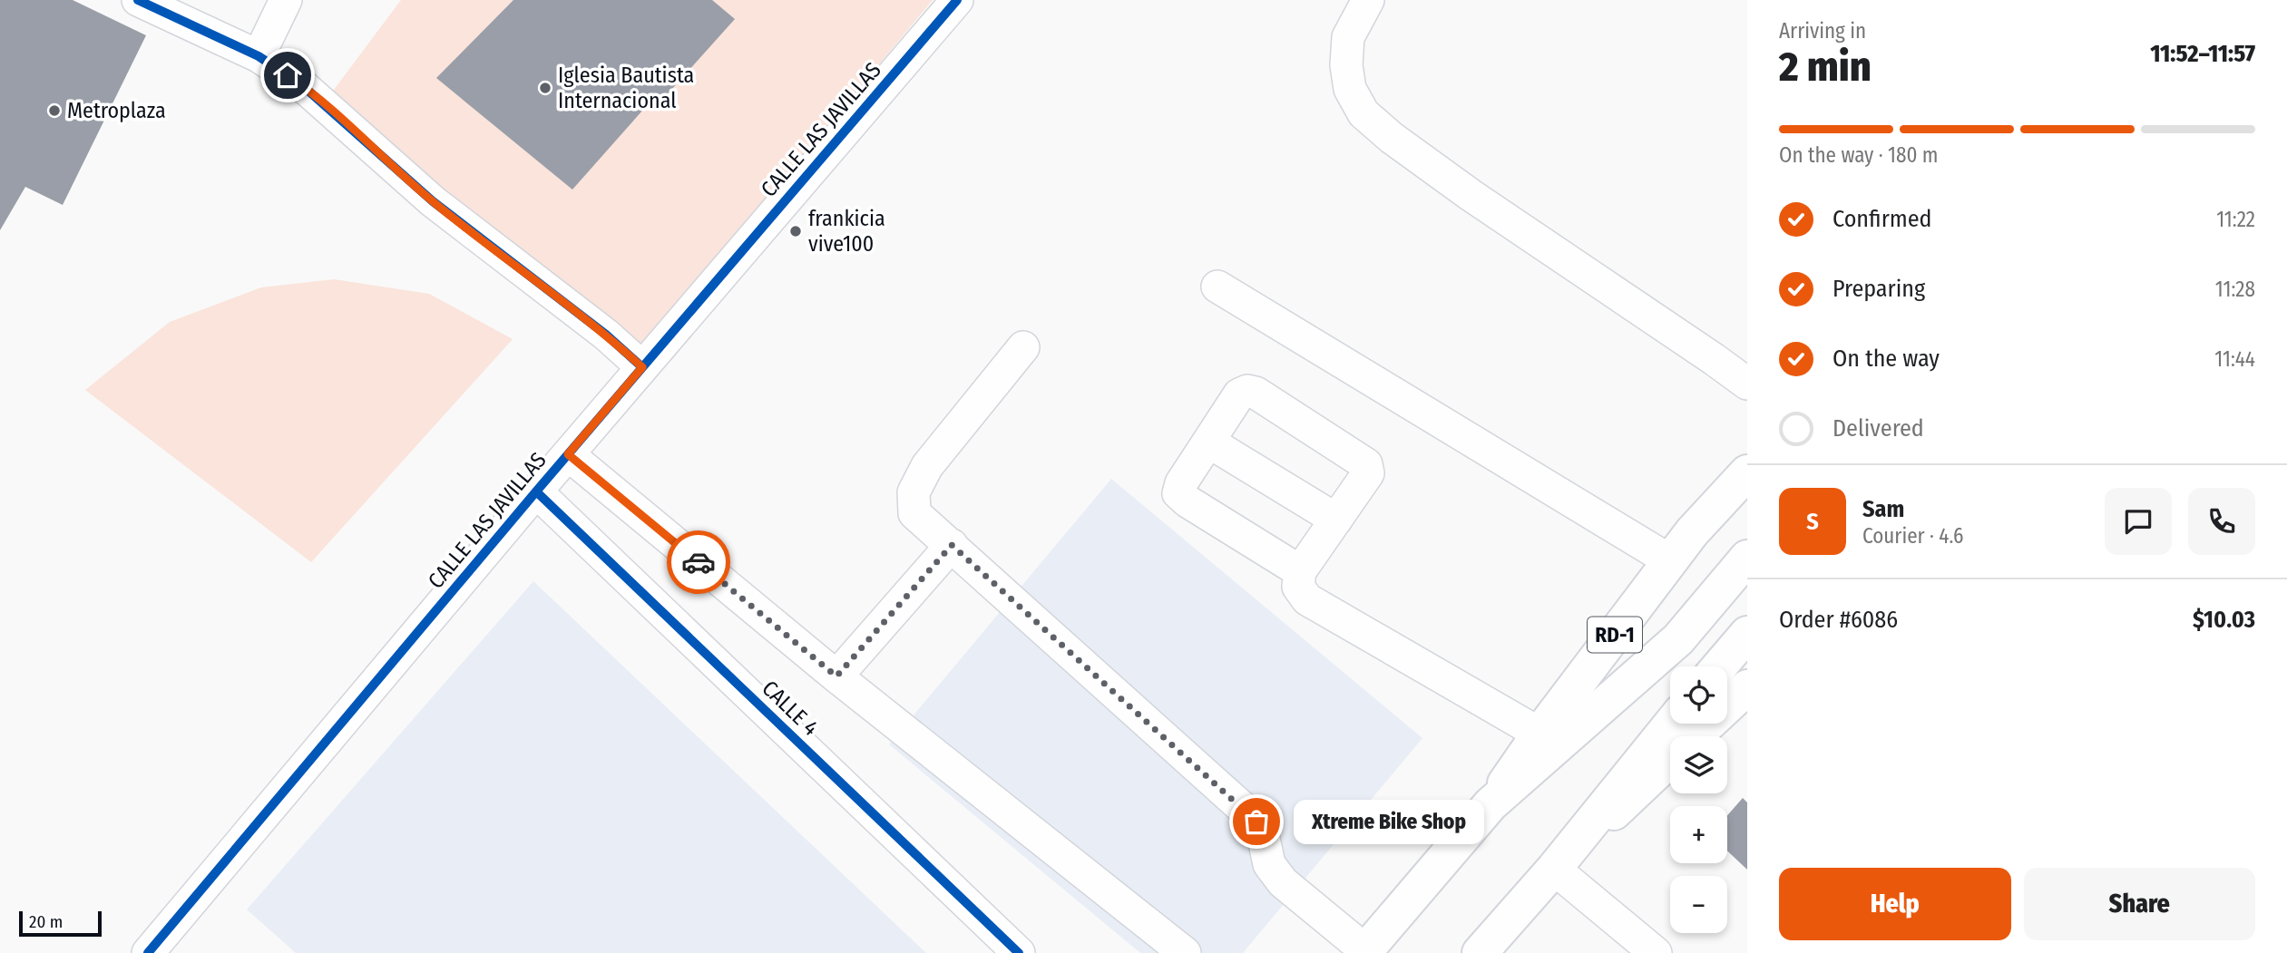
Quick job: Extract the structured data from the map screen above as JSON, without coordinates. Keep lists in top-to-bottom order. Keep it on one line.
{"streets":{"main road":["RD-1"],"street":["CALLE LAS JAVILLAS","CALLE 4"]},"crossings":[["CALLE LAS JAVILLAS","CALLE 4"]],"places":["Iglesia Bautista Internacional","Metroplaza","frankicia vive100","Xtreme Bike Shop"],"scale_bar":"20 m","page":{"heading":["2 min","Arriving in","11:52–11:57"],"panel":["Sam","Courier · 4.6","Order #6086","$10.03"],"bar":"On the way · 180 m","list":[["Confirmed","11:22"],["Preparing","11:28"],["On the way","11:44"],"Delivered"],"round":"S","map_buttons":["+","−"],"bubble":"Xtreme Bike Shop","buttons":["Help","Share"],"scale":"20 m"}}
